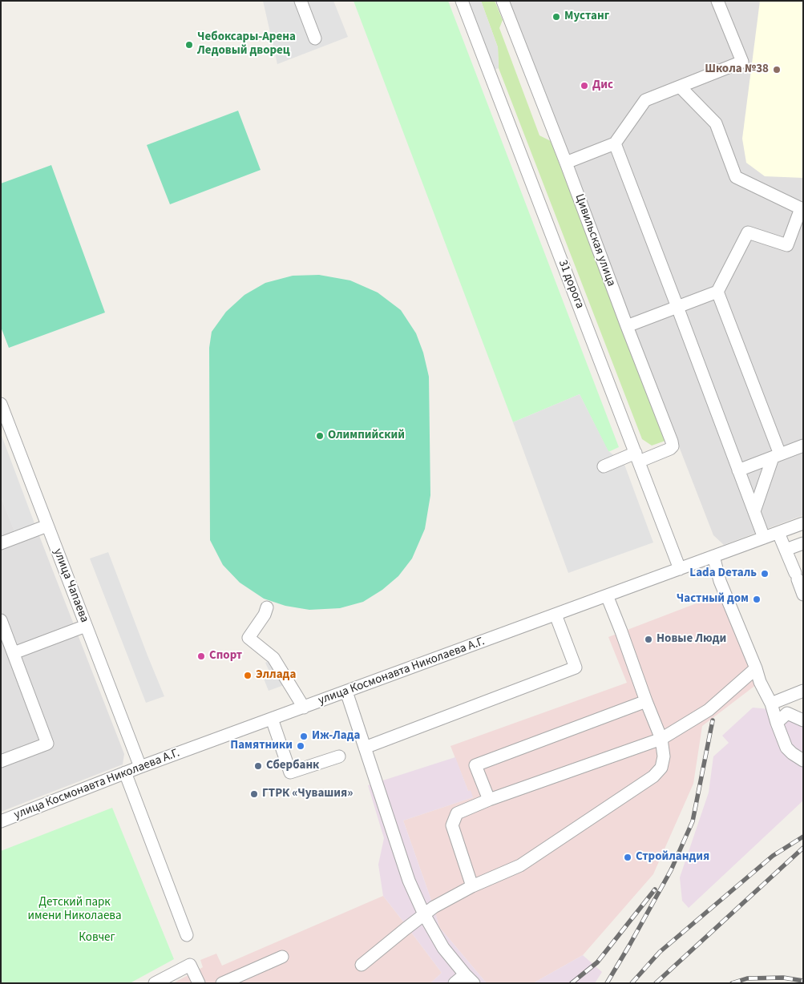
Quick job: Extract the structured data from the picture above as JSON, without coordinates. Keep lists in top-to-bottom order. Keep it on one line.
{"streets":{"street":["Цивильская улица","31 дорога","улица Чапаева","улица Космонавта Николаева А.Г."]},"crossings":[["Цивильская улица","31 дорога"],["31 дорога","улица Космонавта Николаева А.Г."],["улица Чапаева","улица Космонавта Николаева А.Г."]],"parks":["Детский парк имени Николаева","Ковчег"],"places":["Мустанг","Чебоксары-Арена Ледовый дворец","Школа №38","Дис","Олимпийский","Lada Dеталь","Частный дом","Новые Люди","Спорт","Эллада","Иж-Лада","Памятники","Сбербанк","ГТРК «Чувашия»","Стройландия"]}
